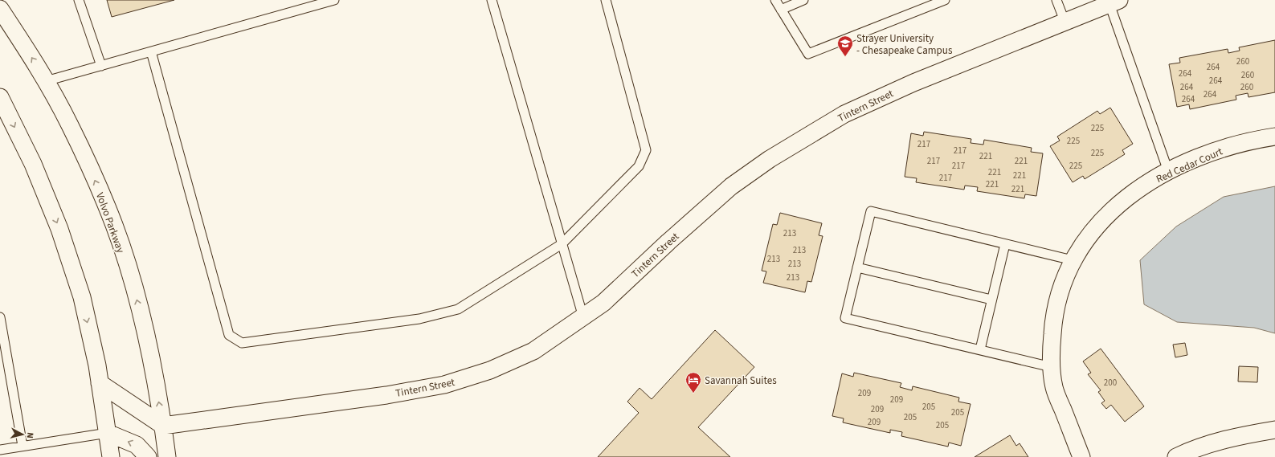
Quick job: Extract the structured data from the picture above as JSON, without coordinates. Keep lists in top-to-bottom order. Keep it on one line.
{"streets":{"street":["Tintern Street","Red Cedar Court","Volvo Parkway"]},"crossings":[["Tintern Street","Volvo Parkway"]],"places":{"school or university":["Strayer University - Chesapeake Campus"],"hotel":["Savannah Suites"]},"house_numbers":["260","264","264","260","264","264","260","264","264","225","225","217","217","225","221","217","221","217","225","221","221","217","221","221","213","213","213","213","213","200","209","209","205","209","205","205","209","205"],"north":"right"}
